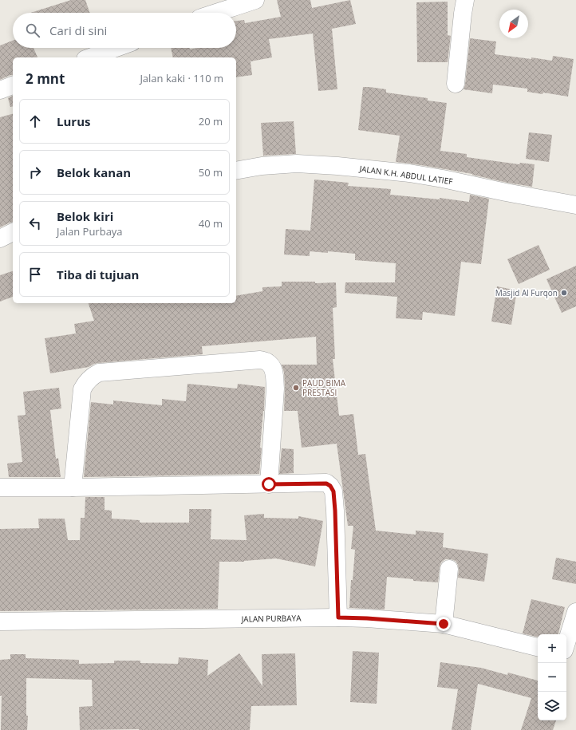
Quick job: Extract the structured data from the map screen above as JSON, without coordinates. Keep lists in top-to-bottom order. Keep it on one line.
{"streets":{"street":["JALAN K.H. ABDUL LATIEF","JALAN PURBAYA"]},"places":["Masjid Al Furqon","PAUD BIMA PRESTASI"],"north":"bottom left","page":{"search":"Cari di sini","heading":["2 mnt","Jalan kaki · 110 m"],"list":[["Lurus","20 m"],["Belok kanan","50 m"],["Belok kiri","Jalan Purbaya","40 m"],"Tiba di tujuan"],"map_buttons":["+","−"]}}
